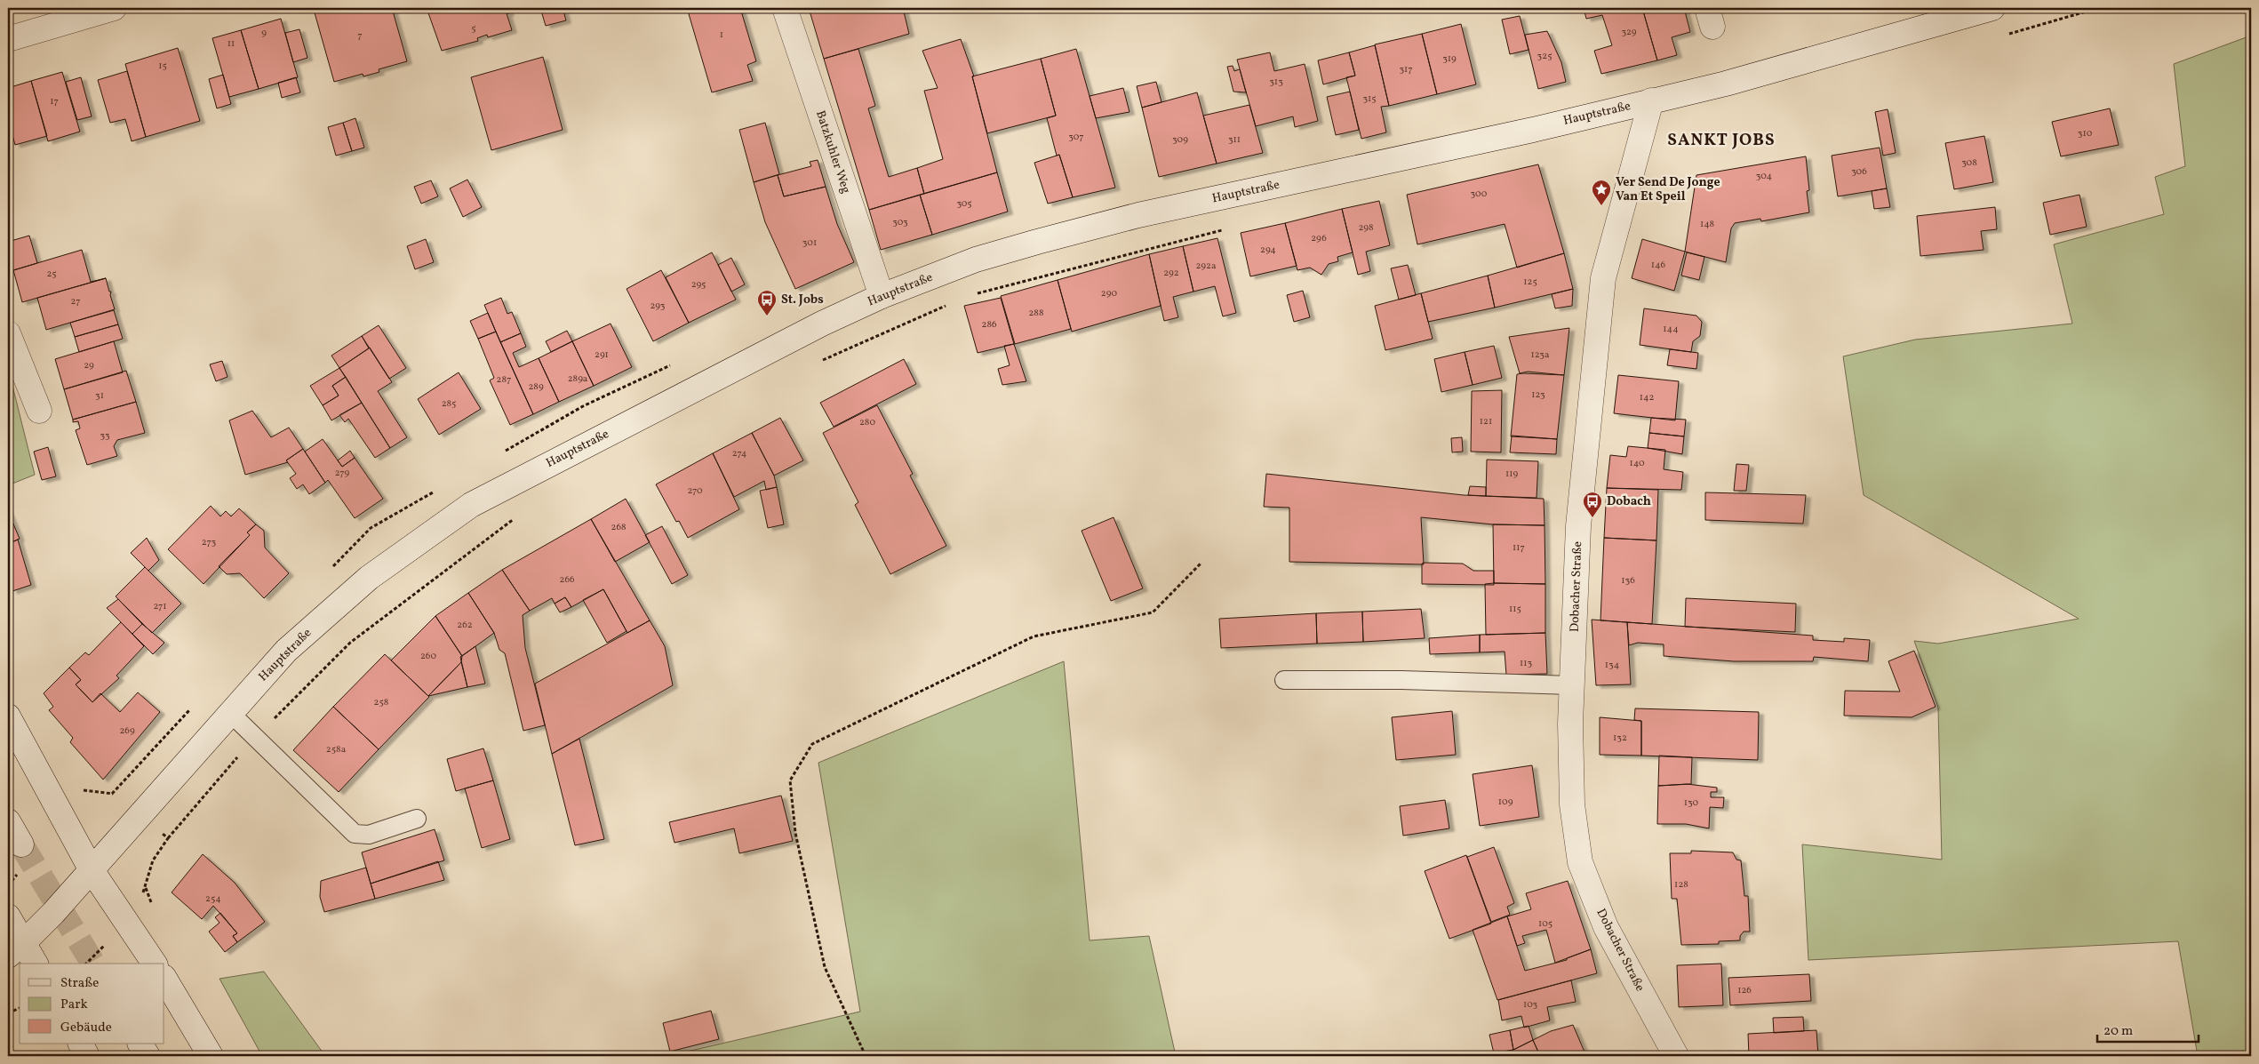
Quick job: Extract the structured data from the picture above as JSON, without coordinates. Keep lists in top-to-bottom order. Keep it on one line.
{"streets":{"main road":["Hauptstraße","Batzkuhler Weg","Dobacher Straße"]},"crossings":[["Hauptstraße","Batzkuhler Weg"],["Hauptstraße","Dobacher Straße"]],"districts":["SANKT JOBS"],"places":{"place":["Ver Send De Jonge Van Et Speil"],"bus stop":["St. Jobs","Dobach"]},"house_numbers":["5","329","9","1","7","11","325","319","15","317","313","315","17","310","307","309","311","308","306","304","300","305","303","148","298","296","301","294","146","292a","292","25","125","295","290","27","293","288","286","144","291","123a","29","289a","287","289","123","31","142","285","121","280","33","274","140","279","119","270","268","273","117","266","136","271","115","262","260","113","134","258","269","132","258a","109","130","128","254","105","126","103"],"legend":["Straße","Park","Gebäude"],"scale_bar":"20 m"}
